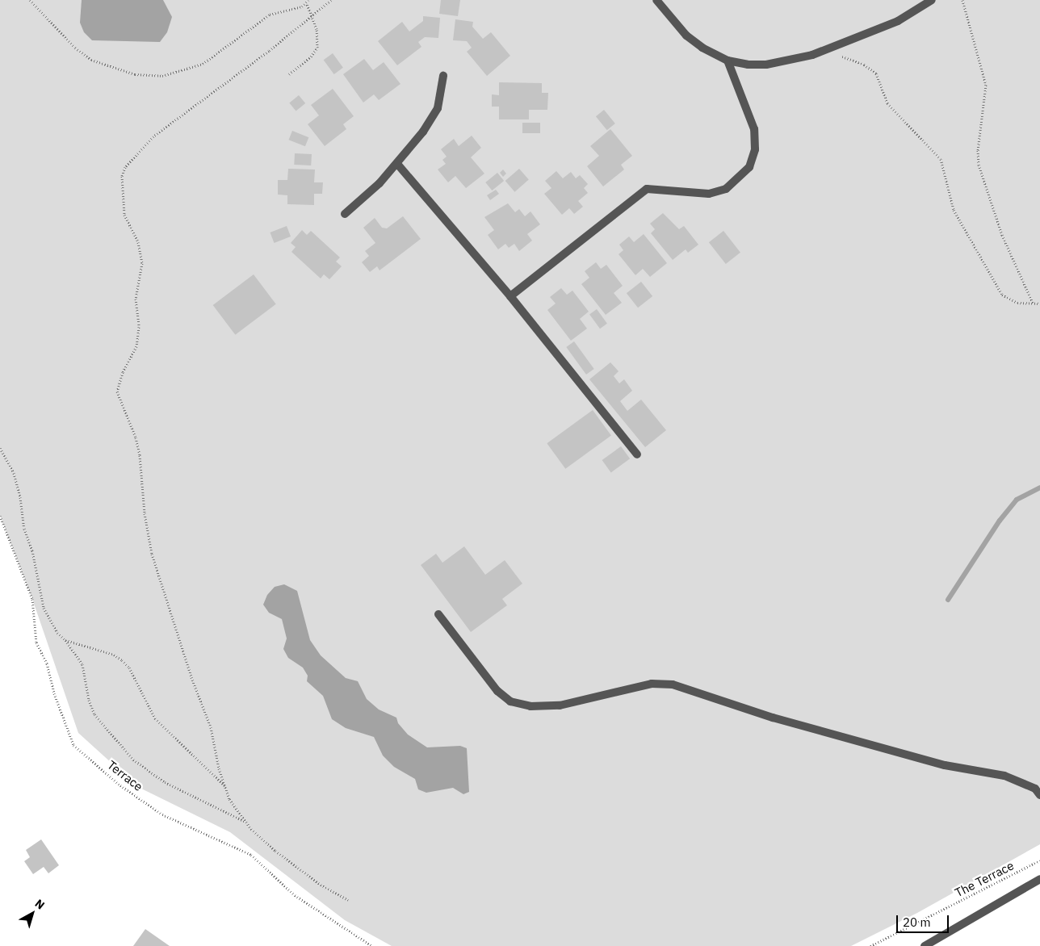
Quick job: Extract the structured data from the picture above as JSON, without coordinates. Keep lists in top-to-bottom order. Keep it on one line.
{"streets":{"path":["Terrace","The Terrace"]},"scale_bar":"20 m","north":"top right"}
